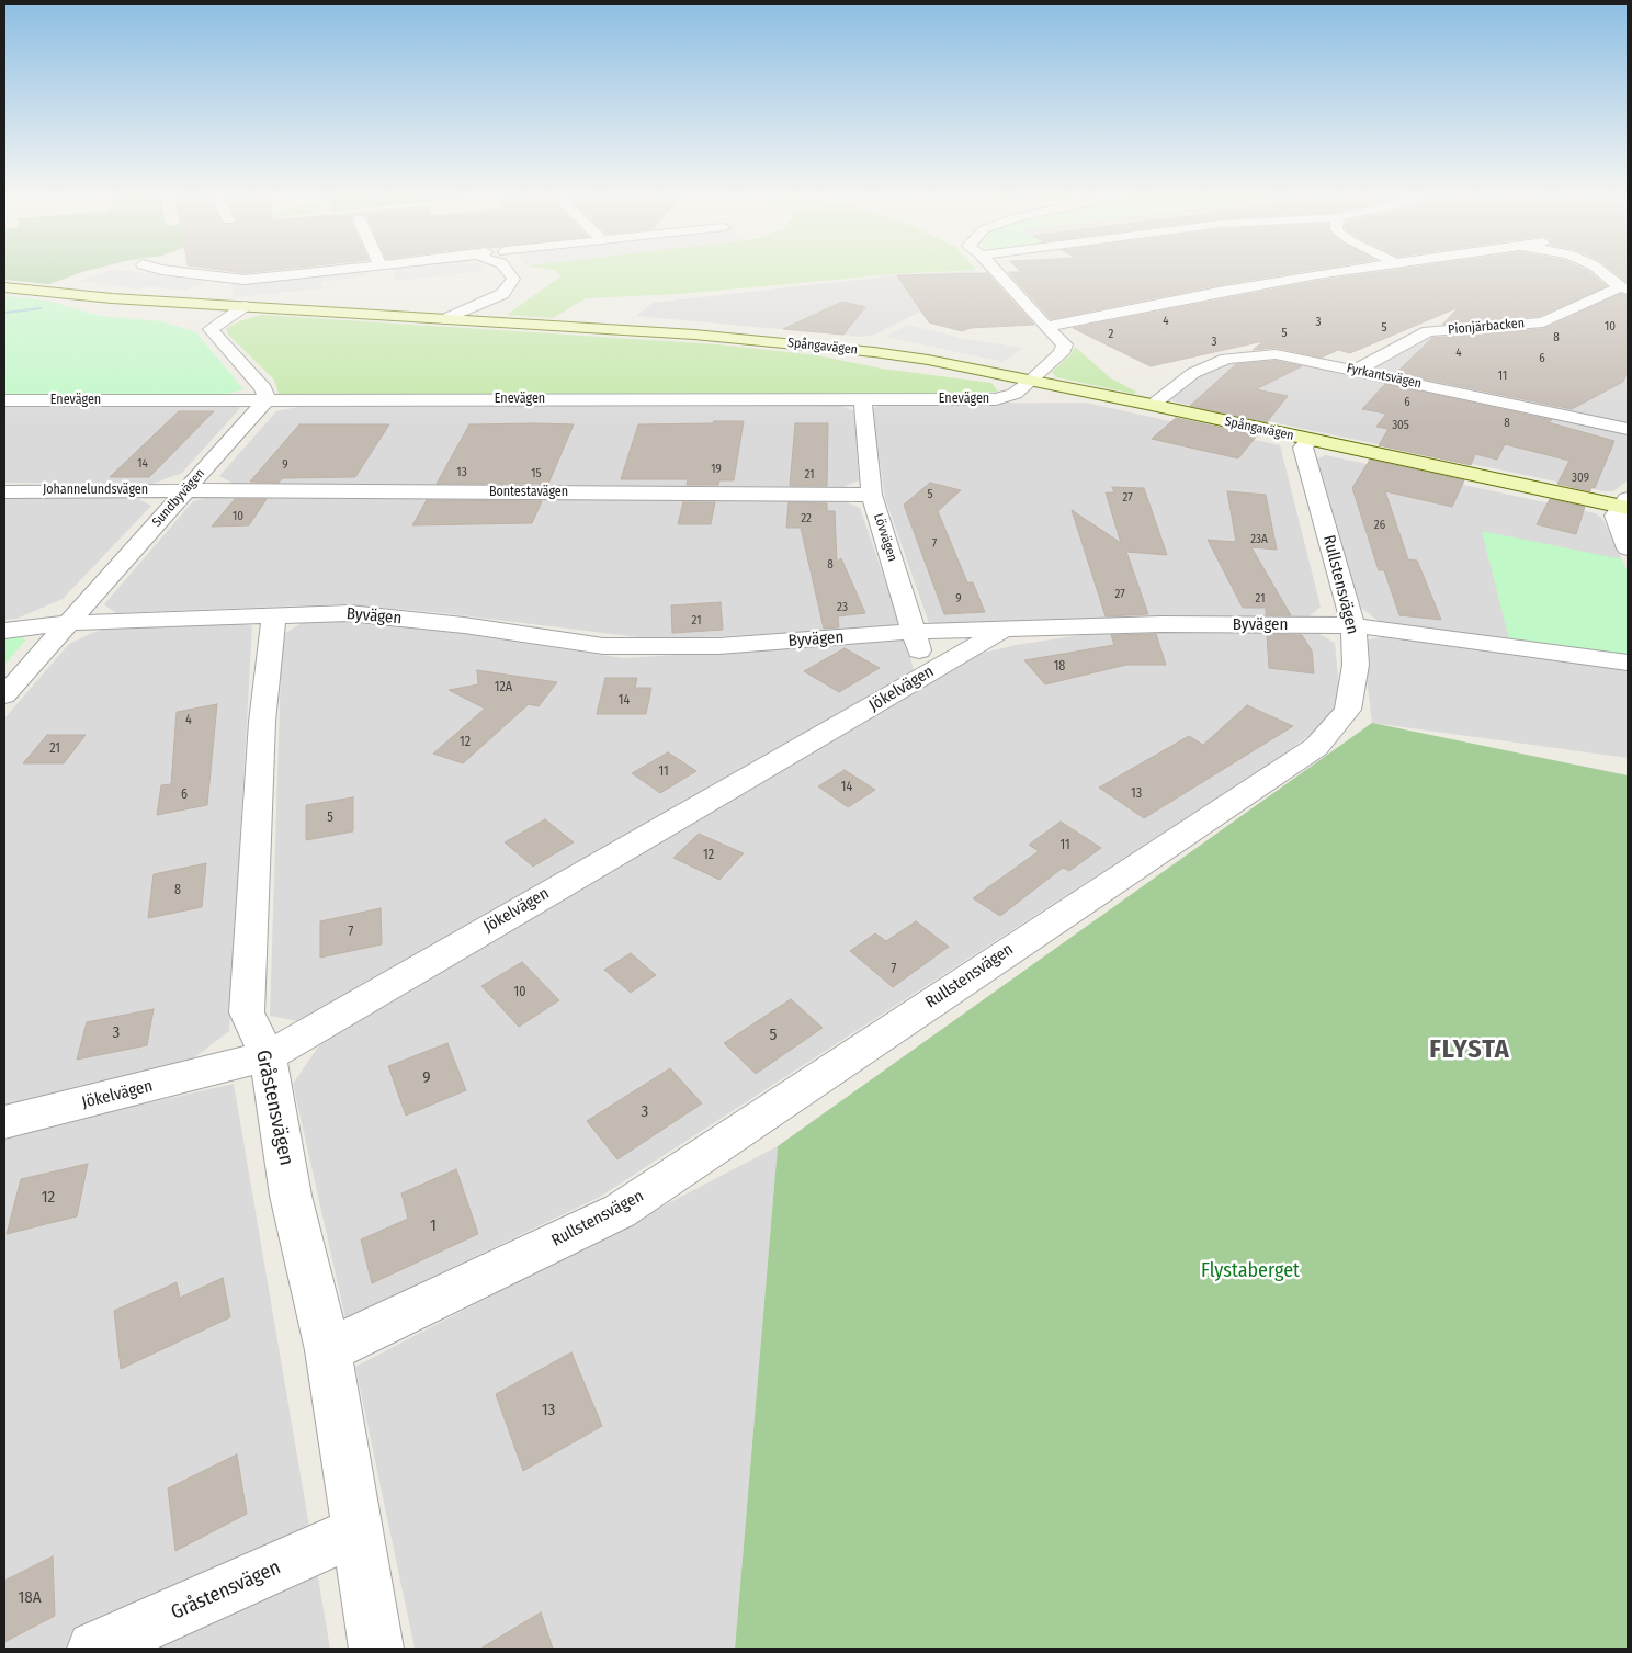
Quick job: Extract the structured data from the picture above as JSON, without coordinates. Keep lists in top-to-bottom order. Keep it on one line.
{"streets":{"street":["Pionjärbacken","Spångavägen","Fyrkantsvägen","Enevägen","Johannelundsvägen","Bontestavägen","Sundbyvägen","Lövvägen","Rullstensvägen","Byvägen","Jökelvägen","Gråstensvägen"]},"crossings":[["Pionjärbacken","Fyrkantsvägen"],["Spångavägen","Fyrkantsvägen"],["Spångavägen","Enevägen"],["Spångavägen","Rullstensvägen"],["Enevägen","Sundbyvägen"],["Enevägen","Lövvägen"],["Johannelundsvägen","Bontestavägen"],["Johannelundsvägen","Sundbyvägen"],["Bontestavägen","Sundbyvägen"],["Bontestavägen","Lövvägen"],["Sundbyvägen","Byvägen"],["Lövvägen","Byvägen"],["Lövvägen","Jökelvägen"],["Rullstensvägen","Byvägen"],["Rullstensvägen","Gråstensvägen"],["Byvägen","Jökelvägen"],["Byvägen","Gråstensvägen"],["Jökelvägen","Gråstensvägen"]],"districts":["FLYSTA"],"parks":["Flystaberget"],"house_numbers":["4","3","10","5","5","2","8","3","4","6","11","6","8","305","14","9","19","13","15","21","309","5","27","10","22","26","23A","7","8","27","9","21","23","21","18","12A","14","4","12","21","11","14","13","6","5","11","12","8","7","7","10","3","5","9","3","12","1","13","18A"]}
